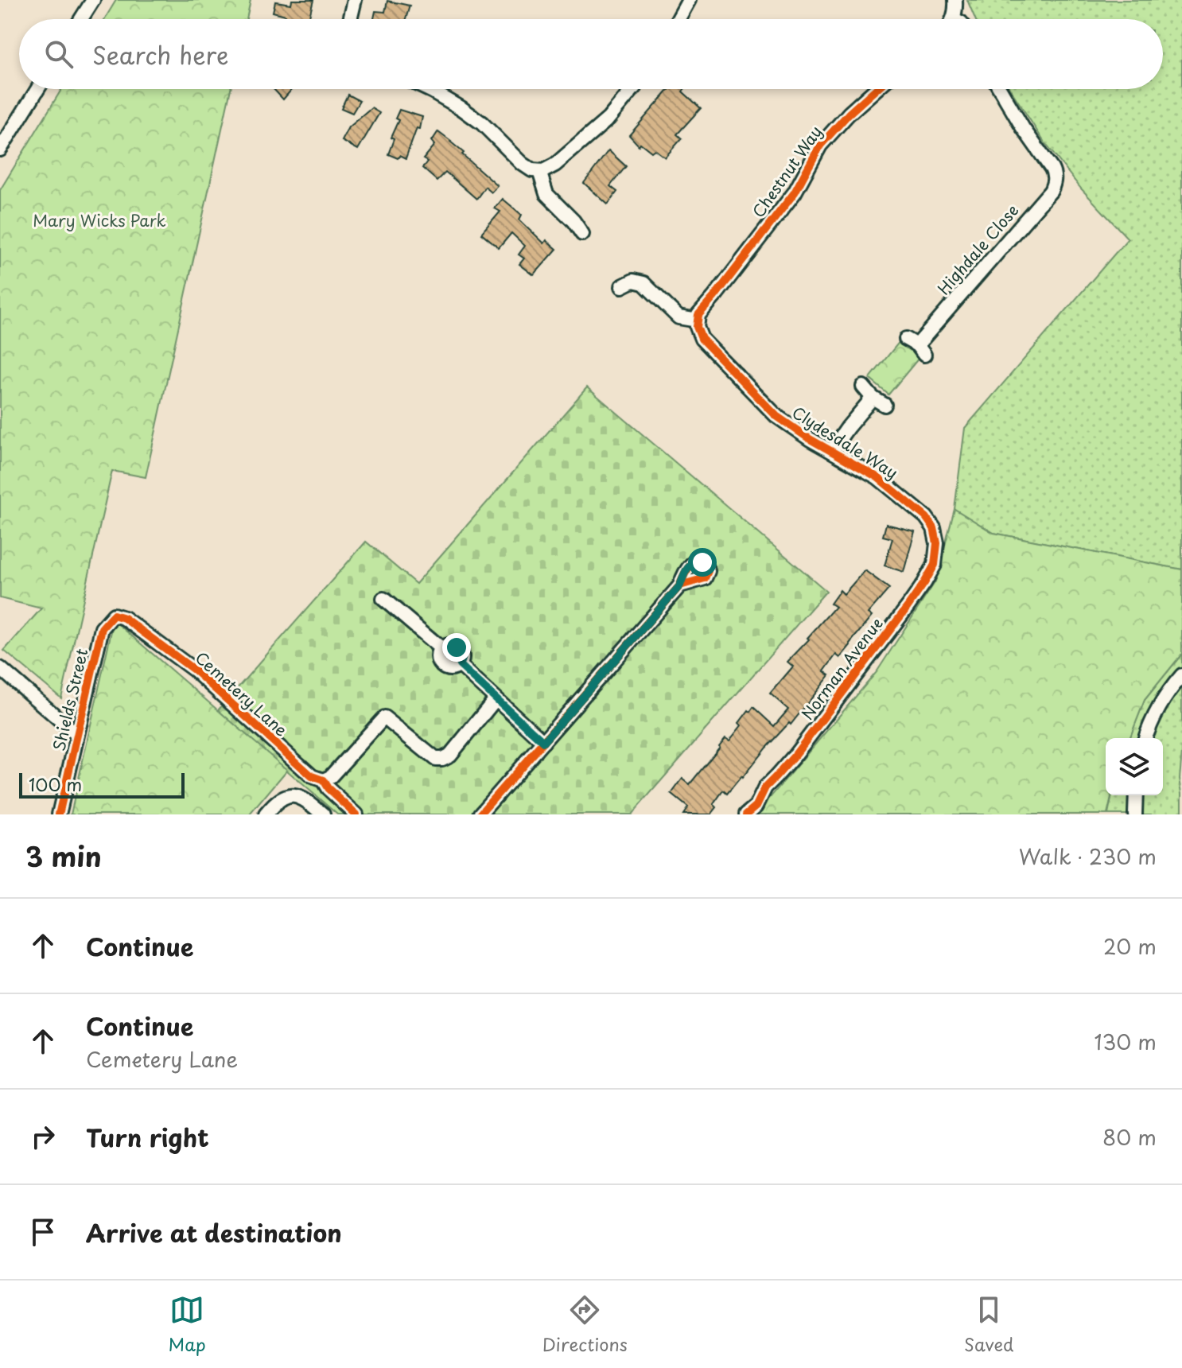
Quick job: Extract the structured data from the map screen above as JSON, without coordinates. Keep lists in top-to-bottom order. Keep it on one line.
{"streets":{"street":["Chestnut Way","Highdale Close","Clydesdale Way","Norman Avenue","Cemetery Lane","Shields Street"]},"crossings":[["Chestnut Way","Clydesdale Way"],["Clydesdale Way","Norman Avenue"],["Cemetery Lane","Shields Street"]],"parks":["Mary Wicks Park"],"scale_bar":"100 m","page":{"search":"Search here","scale":"100 m","heading":["3 min","Walk · 230 m"],"list":[["Continue","20 m"],["Continue","Cemetery Lane","130 m"],["Turn right","80 m"],"Arrive at destination"],"nav":["Map","Directions","Saved"]}}
